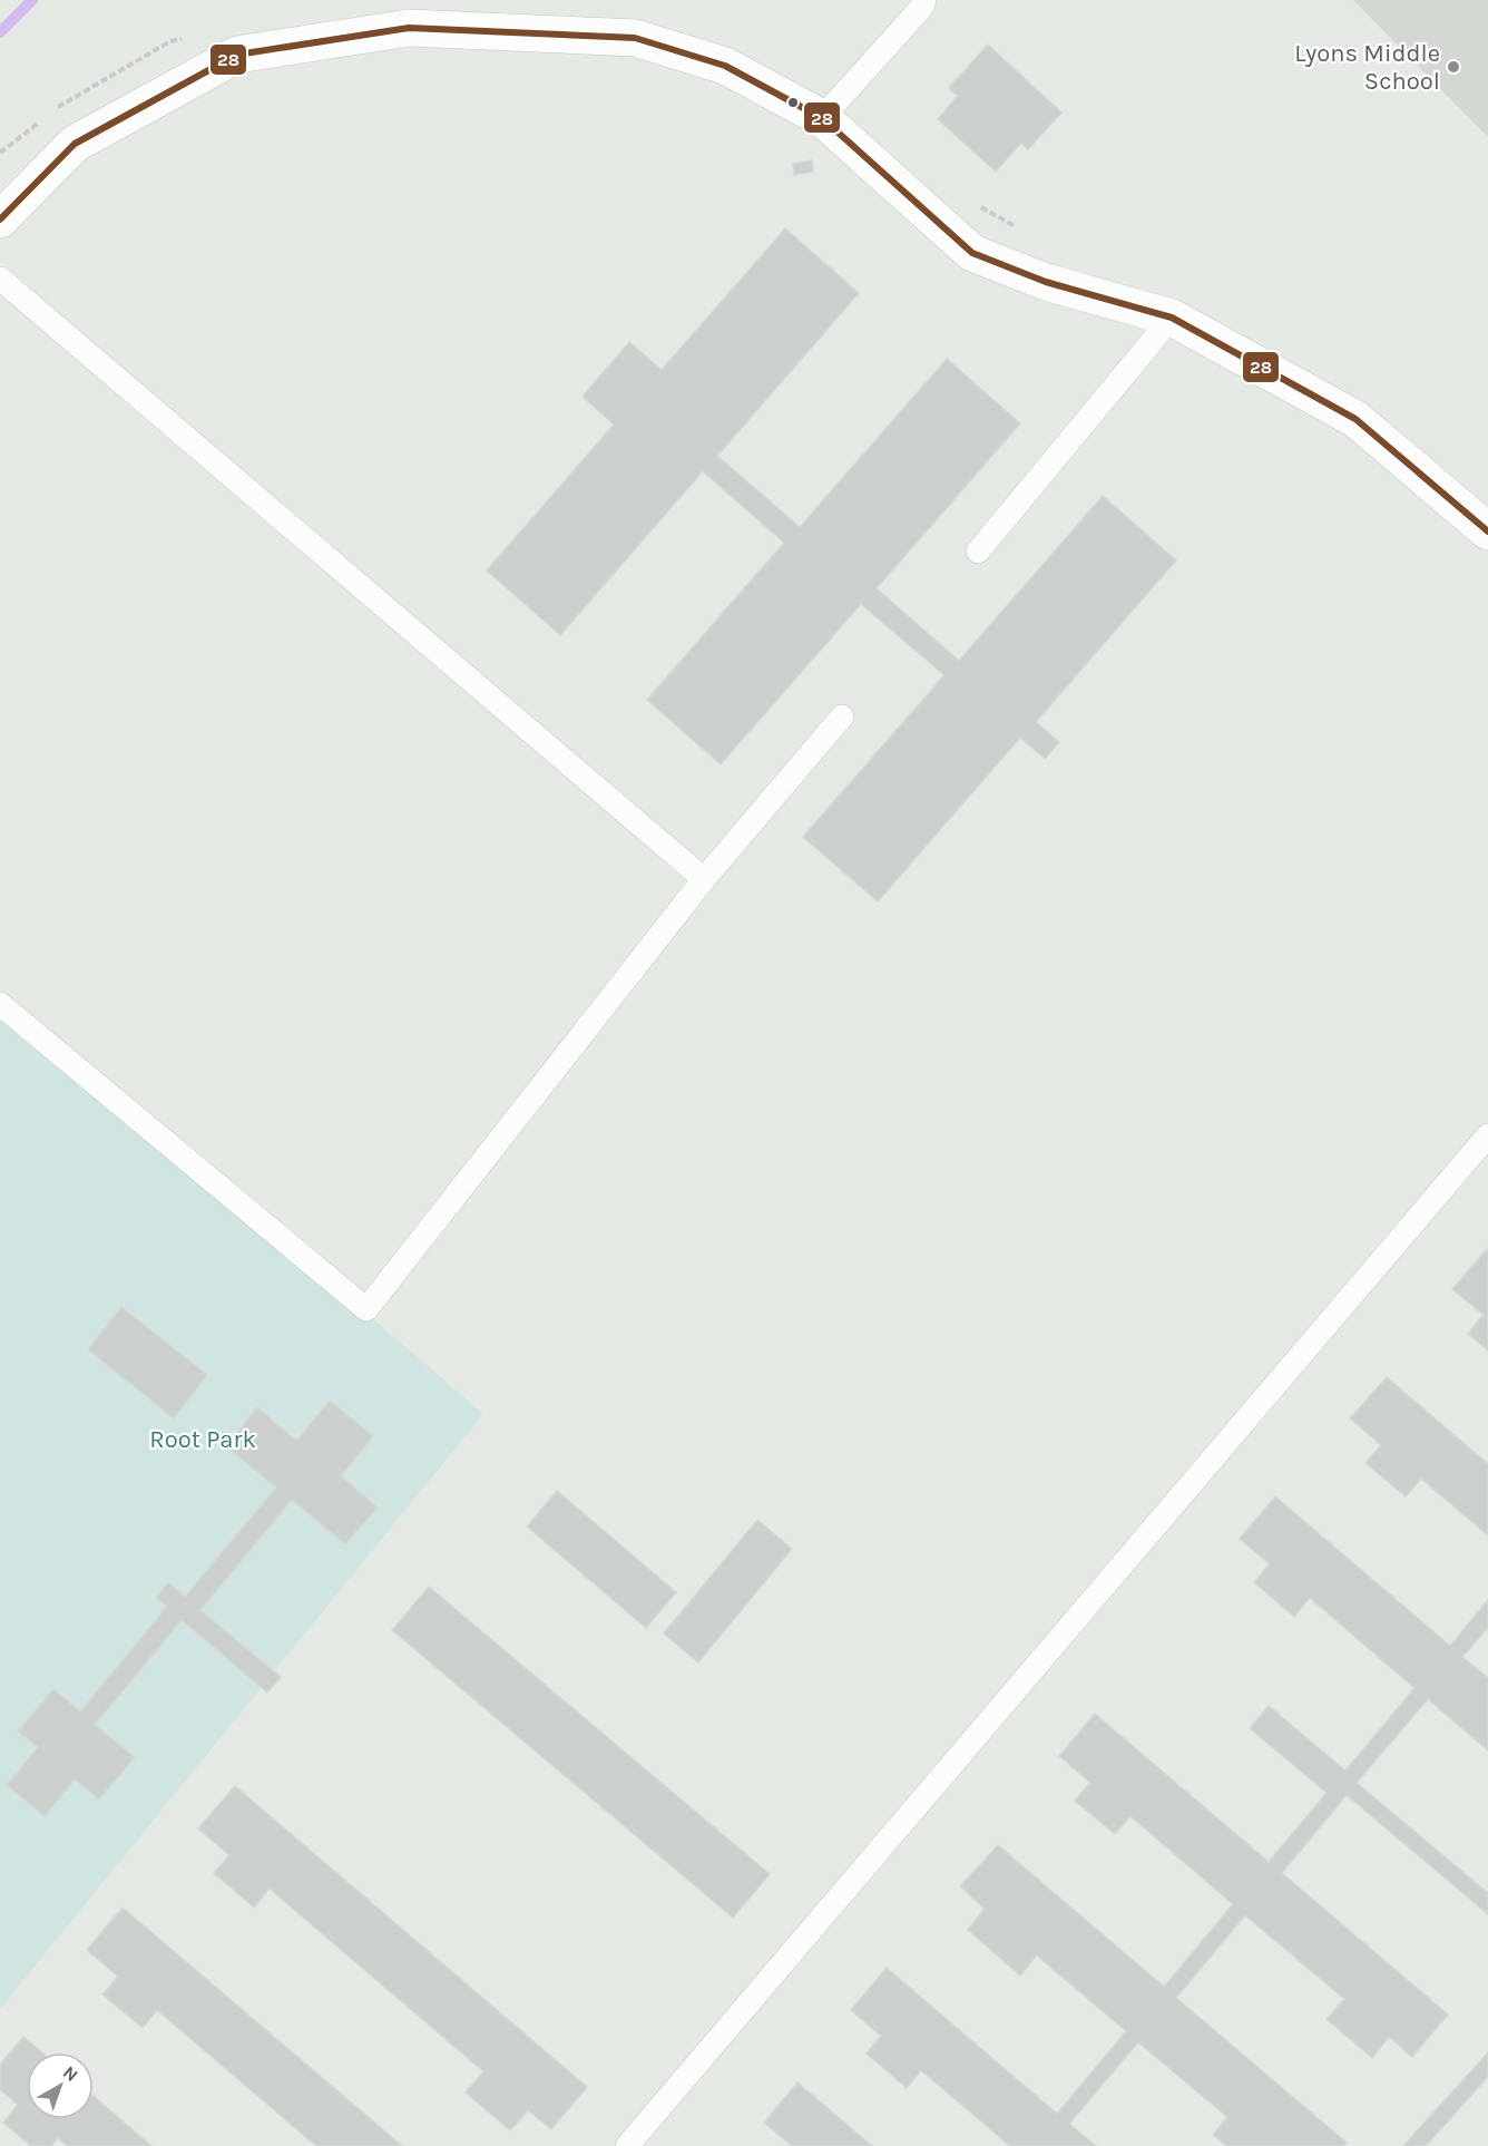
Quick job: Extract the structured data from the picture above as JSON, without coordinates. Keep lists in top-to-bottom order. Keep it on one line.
{"parks":["Root Park"],"places":["Lyons Middle School"],"lines":["transit line 28"],"north":"top right"}
